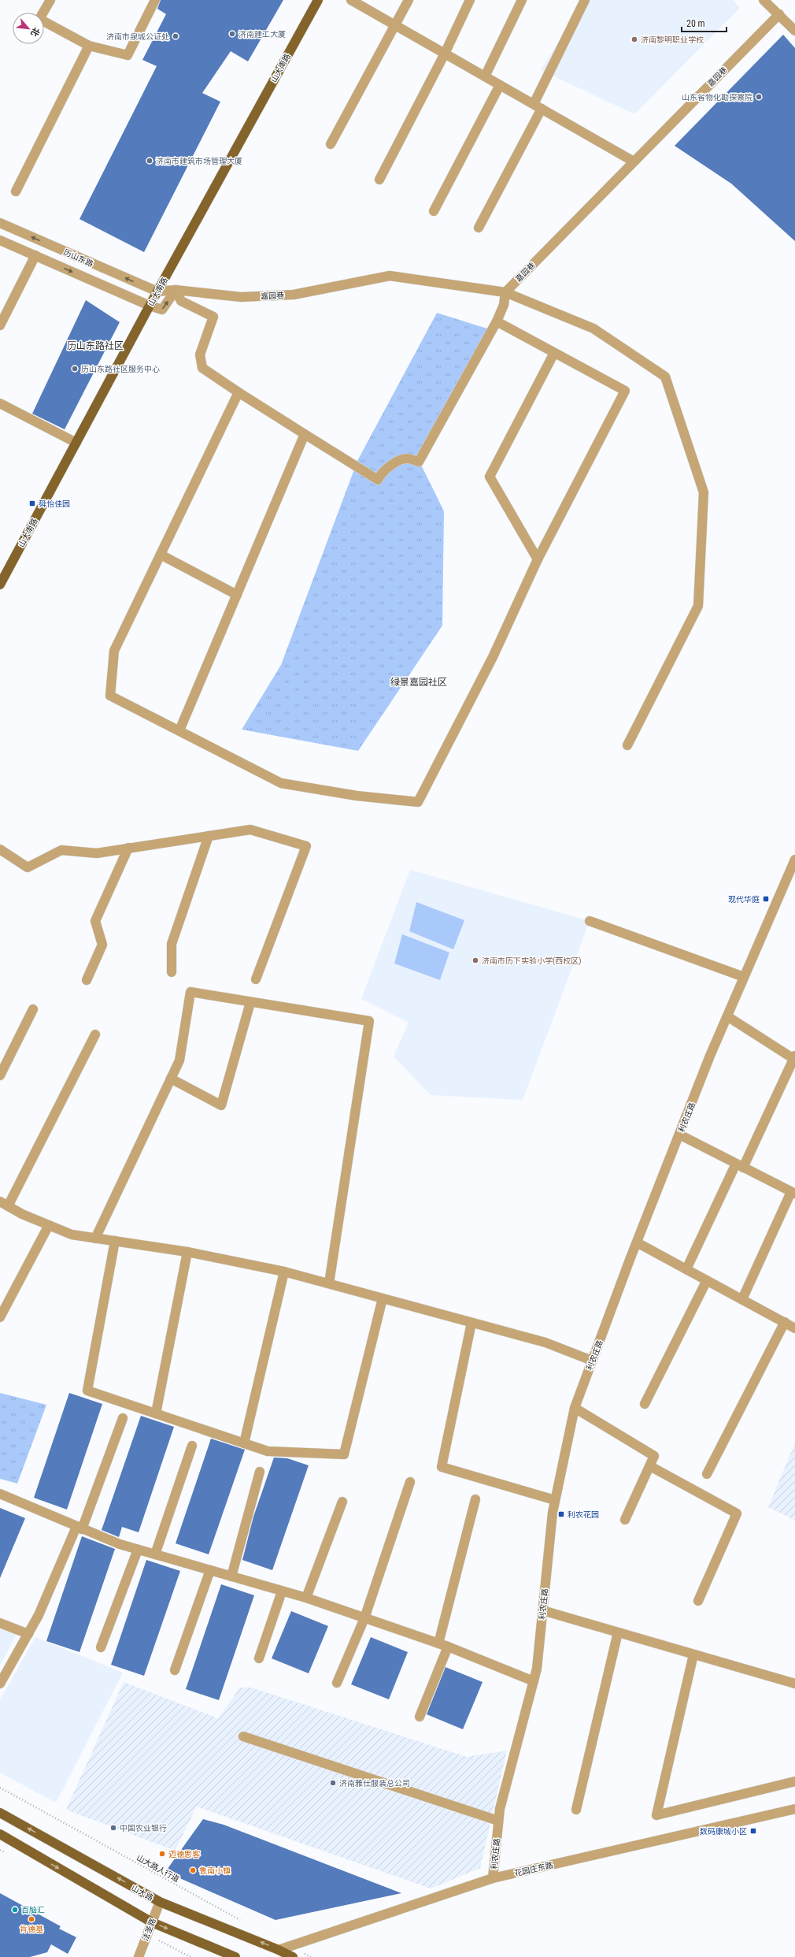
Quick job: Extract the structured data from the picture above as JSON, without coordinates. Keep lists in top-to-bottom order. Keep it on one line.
{"streets":{"main road":["山大南路","山大路"],"street":["嘉园巷","历山东路","利农庄路","花园庄东路","法圣路"],"path":["山大路人行道"]},"crossings":[["山大南路","嘉园巷"],["山大南路","历山东路"],["嘉园巷","历山东路"],["利农庄路","花园庄东路"],["花园庄东路","山大路"],["山大路","法圣路"]],"districts":["历山东路社区","绿景嘉园社区"],"places":{"other":["济南建工大厦","济南市泉城公证处","济南黎明职业学校","山东省物化勘探察院","济南市建筑市场管理大厦","历山东路社区服务中心","济南市历下实验小学(西校区)","济南雅仕服装总公司","中国农业银行","迈德思客","鲁南小镇","百脑汇","肯德基"],"transit":["舜怡佳园","现代华庭","利农花园","数码康城小区"]},"scale_bar":"20 m","north":"bottom right"}
